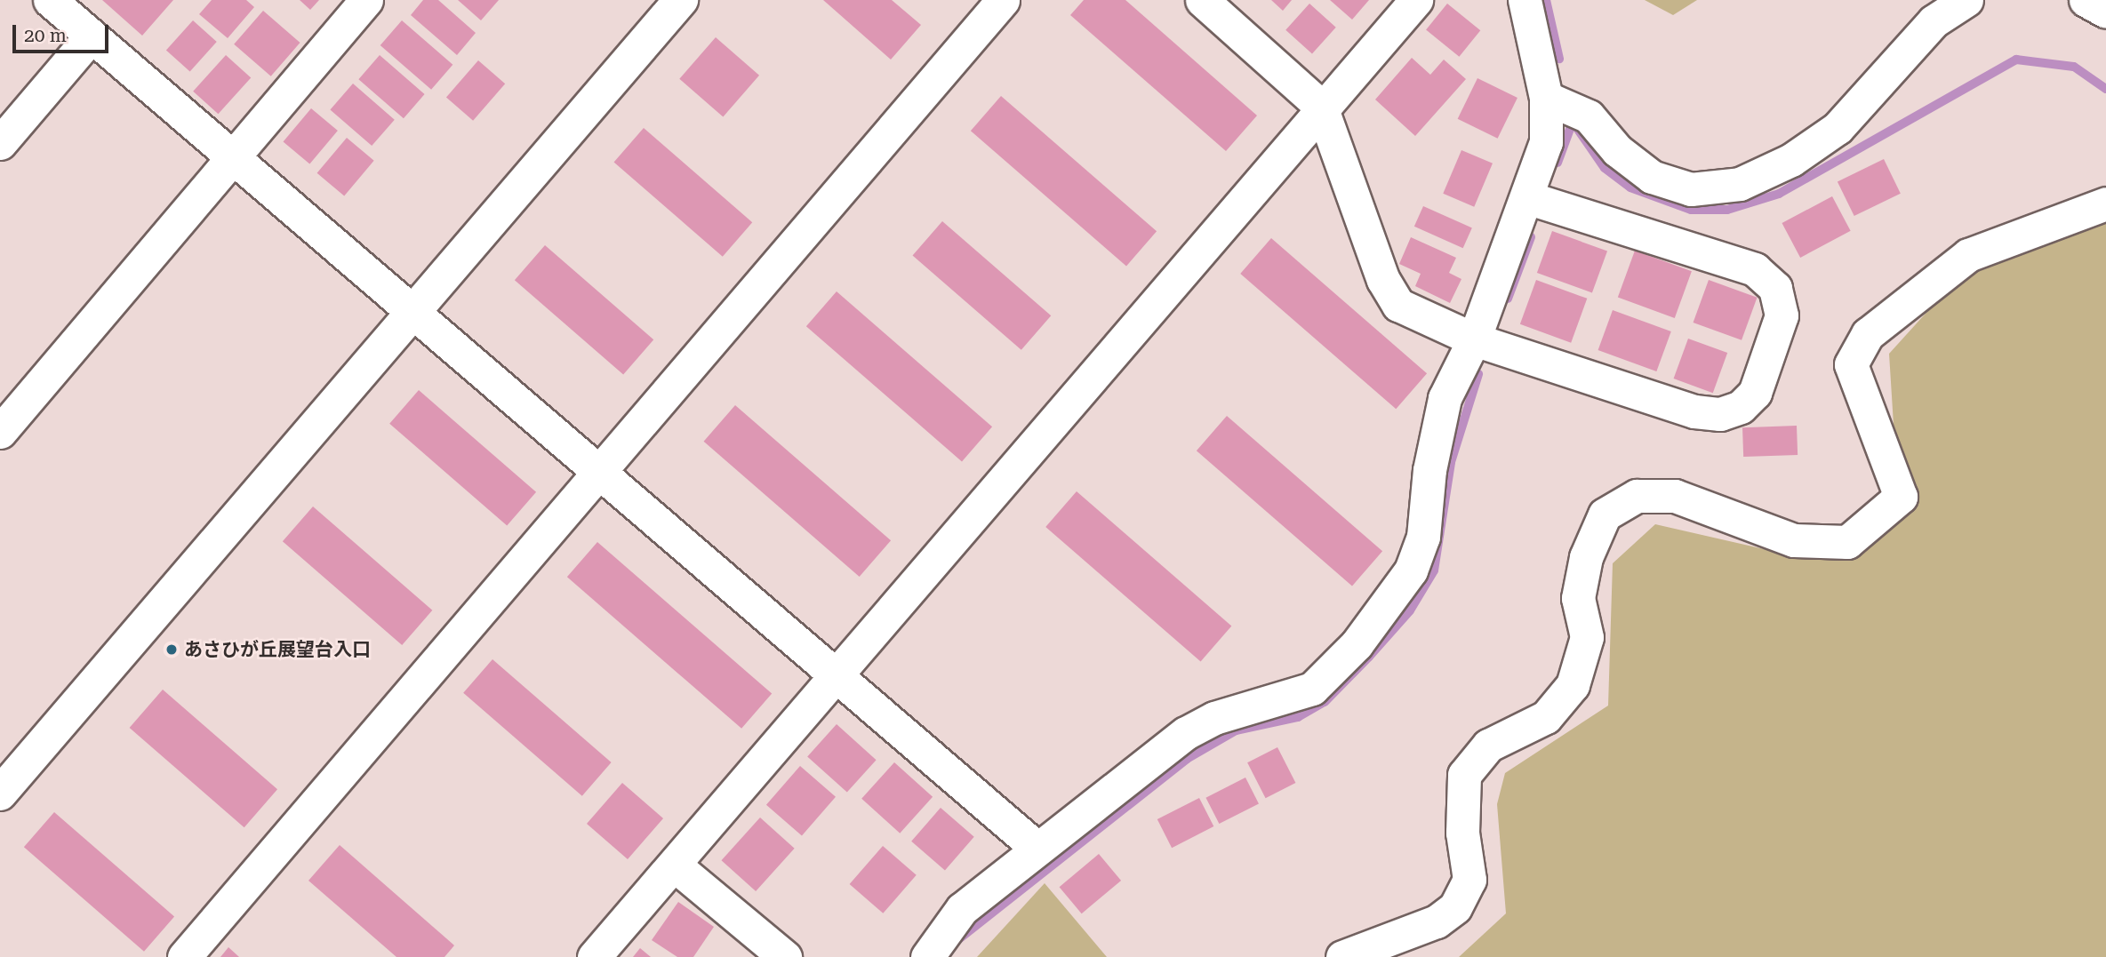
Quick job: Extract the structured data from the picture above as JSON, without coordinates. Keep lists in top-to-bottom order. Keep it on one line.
{"places":["あさひが丘展望台入口"],"scale_bar":"20 m"}
